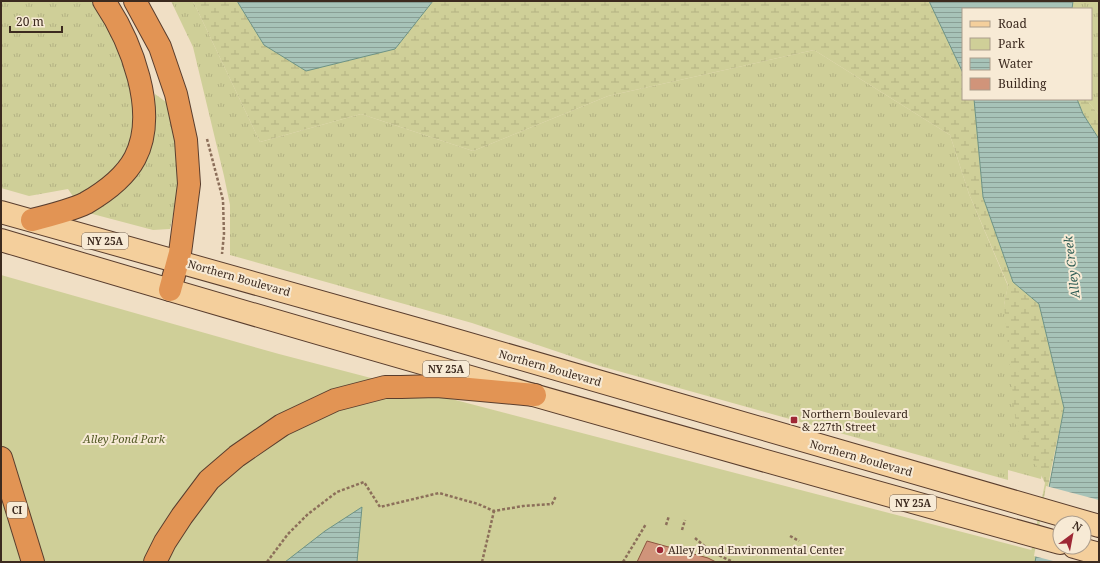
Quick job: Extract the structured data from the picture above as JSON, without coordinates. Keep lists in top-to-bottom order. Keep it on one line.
{"streets":{"highway":["CI"],"main road":["NY 25A","Northern Boulevard"]},"water":["Alley Creek"],"parks":["Alley Pond Park"],"places":{"transit":["Northern Boulevard & 227th Street"],"other":["Alley Pond Environmental Center"]},"legend":["Road","Park","Water","Building"],"scale_bar":"20 m","north":"top right"}
